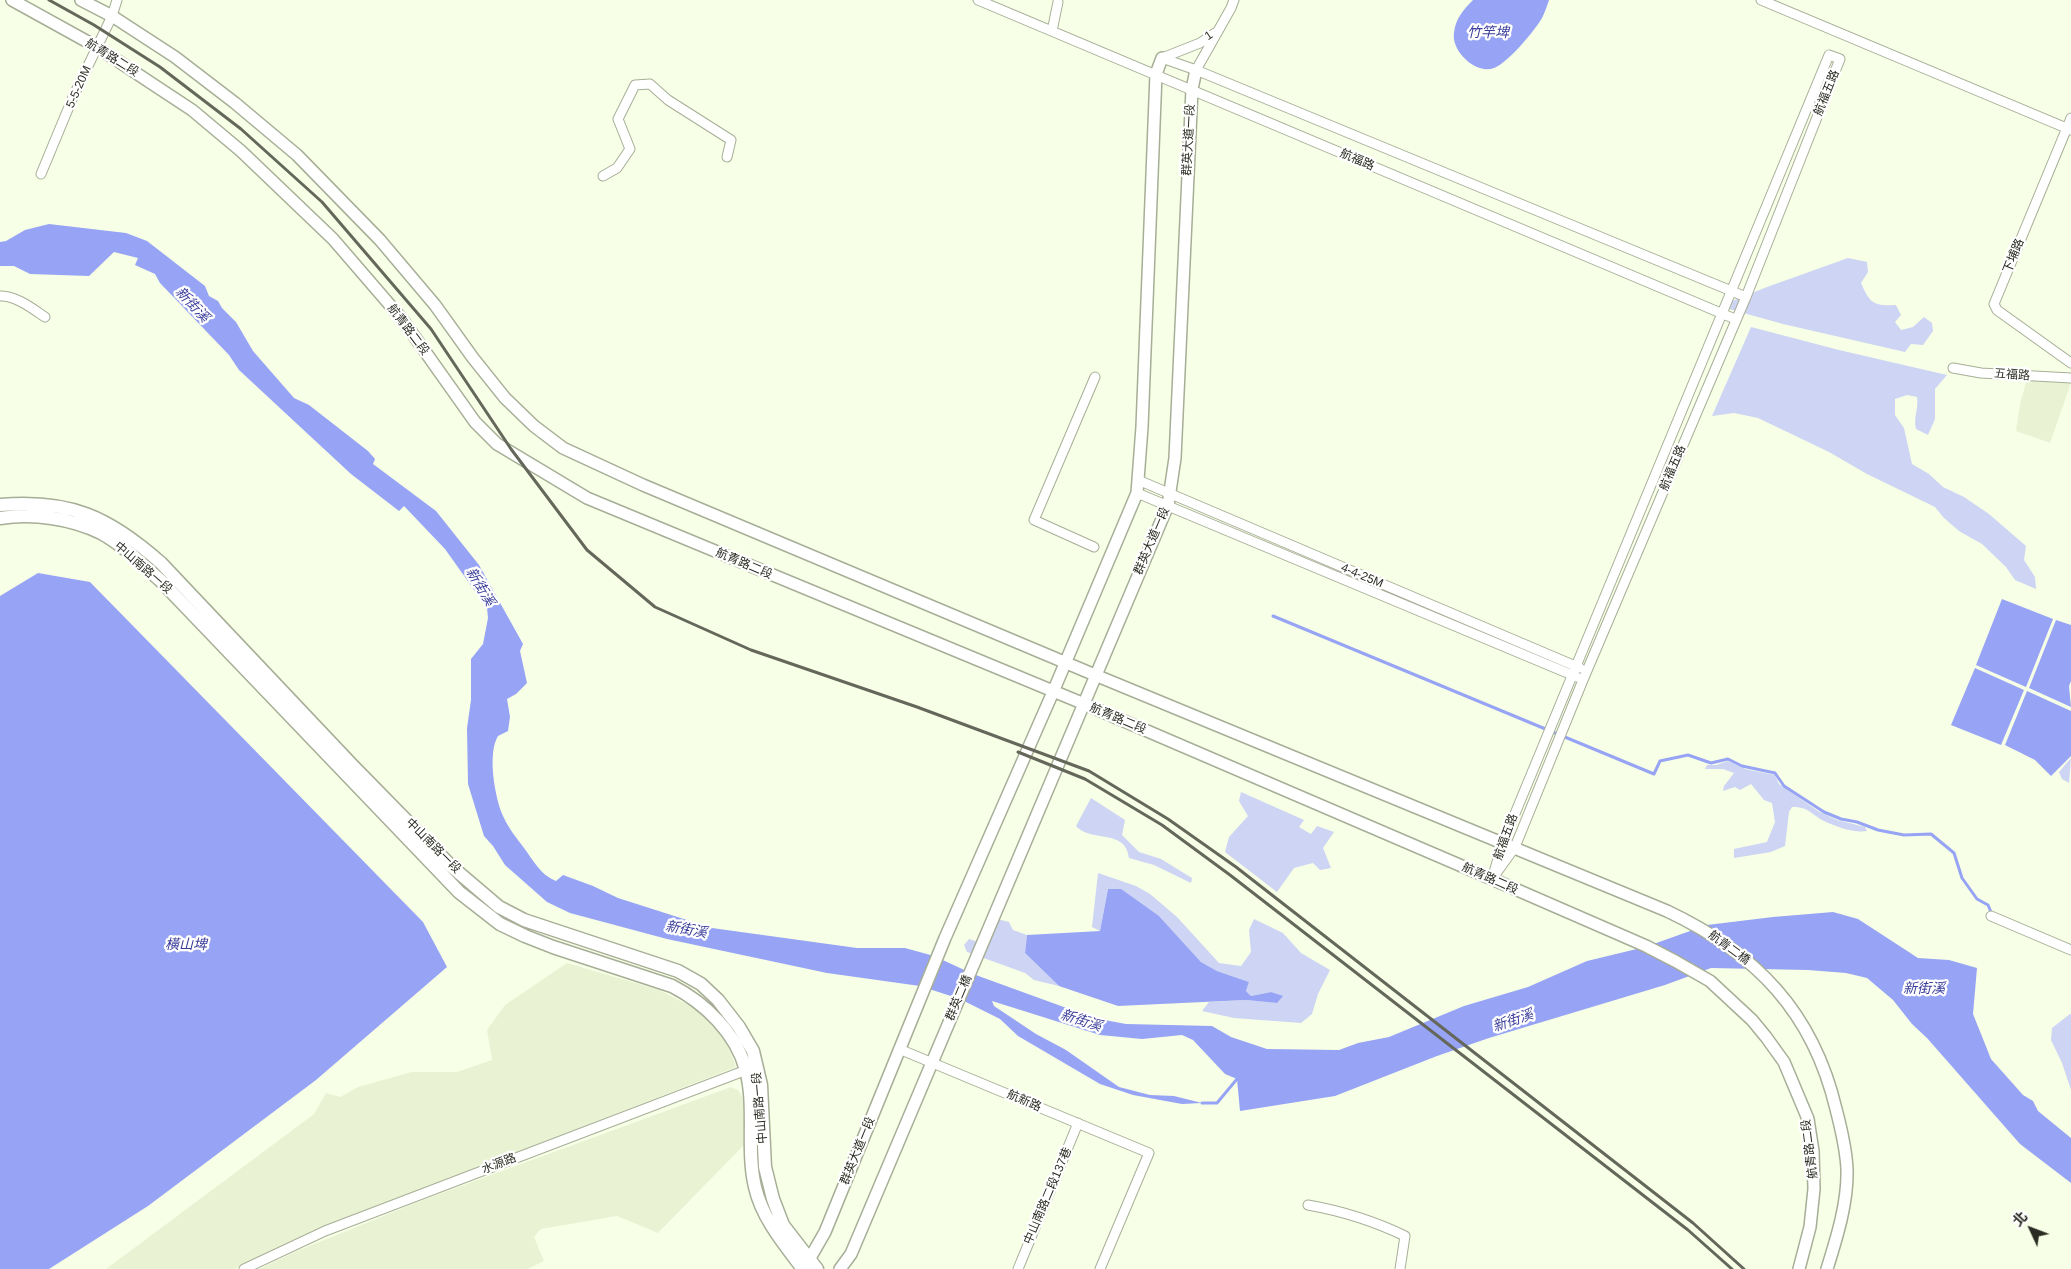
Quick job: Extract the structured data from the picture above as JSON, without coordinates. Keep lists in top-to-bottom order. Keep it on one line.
{"streets":{"main road":["中山南路一段"],"street":["1","航青路二段","5-5-20M","航福五路","群英大道一段","航福路","下埔路","五福路","4-4-25M","航青二橋","群英二橋","航新路","水源路","中山南路二段137巷"]},"crossings":[["1","群英大道一段"],["1","航福路"],["航青路二段","5-5-20M"],["航青路二段","航福五路"],["航青路二段","群英大道一段"],["航福五路","航福路"],["航福五路","4-4-25M"],["航福五路","航青二橋"],["群英大道一段","航福路"],["群英大道一段","中山南路一段"],["群英大道一段","4-4-25M"],["群英大道一段","群英二橋"],["群英大道一段","航新路"],["中山南路一段","水源路"],["群英二橋","航新路"],["航新路","中山南路二段137巷"]],"water":["竹竿埤","新街溪","橫山埤"],"north":"top left"}
